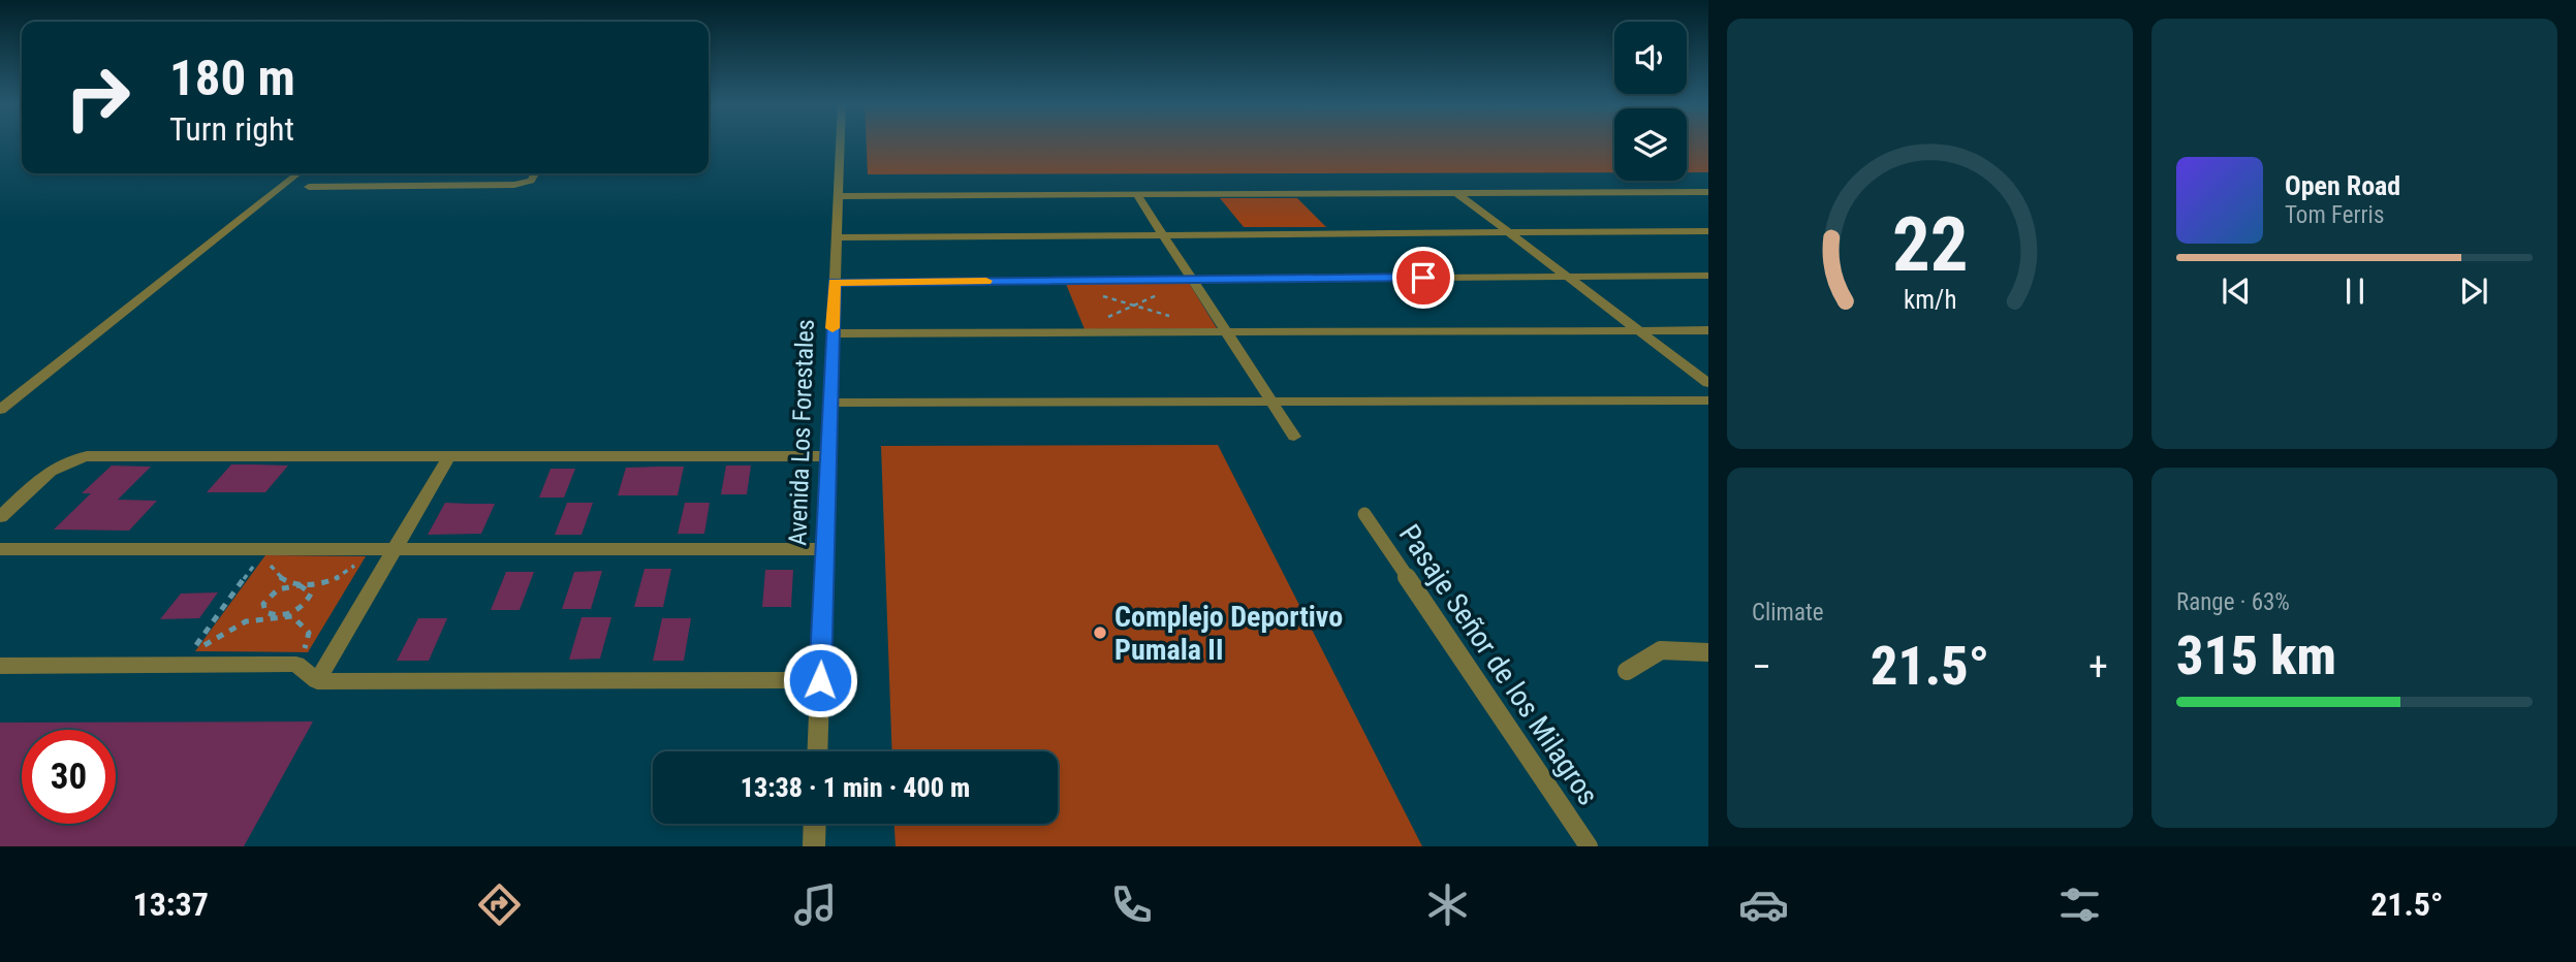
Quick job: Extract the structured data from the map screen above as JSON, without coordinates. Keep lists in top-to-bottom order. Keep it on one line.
{"streets":{"street":["Avenida Los Forestales"],"lane":["Pasaje Señor de los Milagros"]},"places":["Complejo Deportivo Pumala II"],"page":{"turn":["180 m","Turn right"],"song":["Open Road","Tom Ferris"],"tile":["Climate",["Range · 63%","315 km"]],"heat":["−","21.5°","+"],"limit":"30","trip":"13:38 · 1 min · 400 m","tabs":["13:37","21.5°"],"gauge":["22","km/h"]}}
